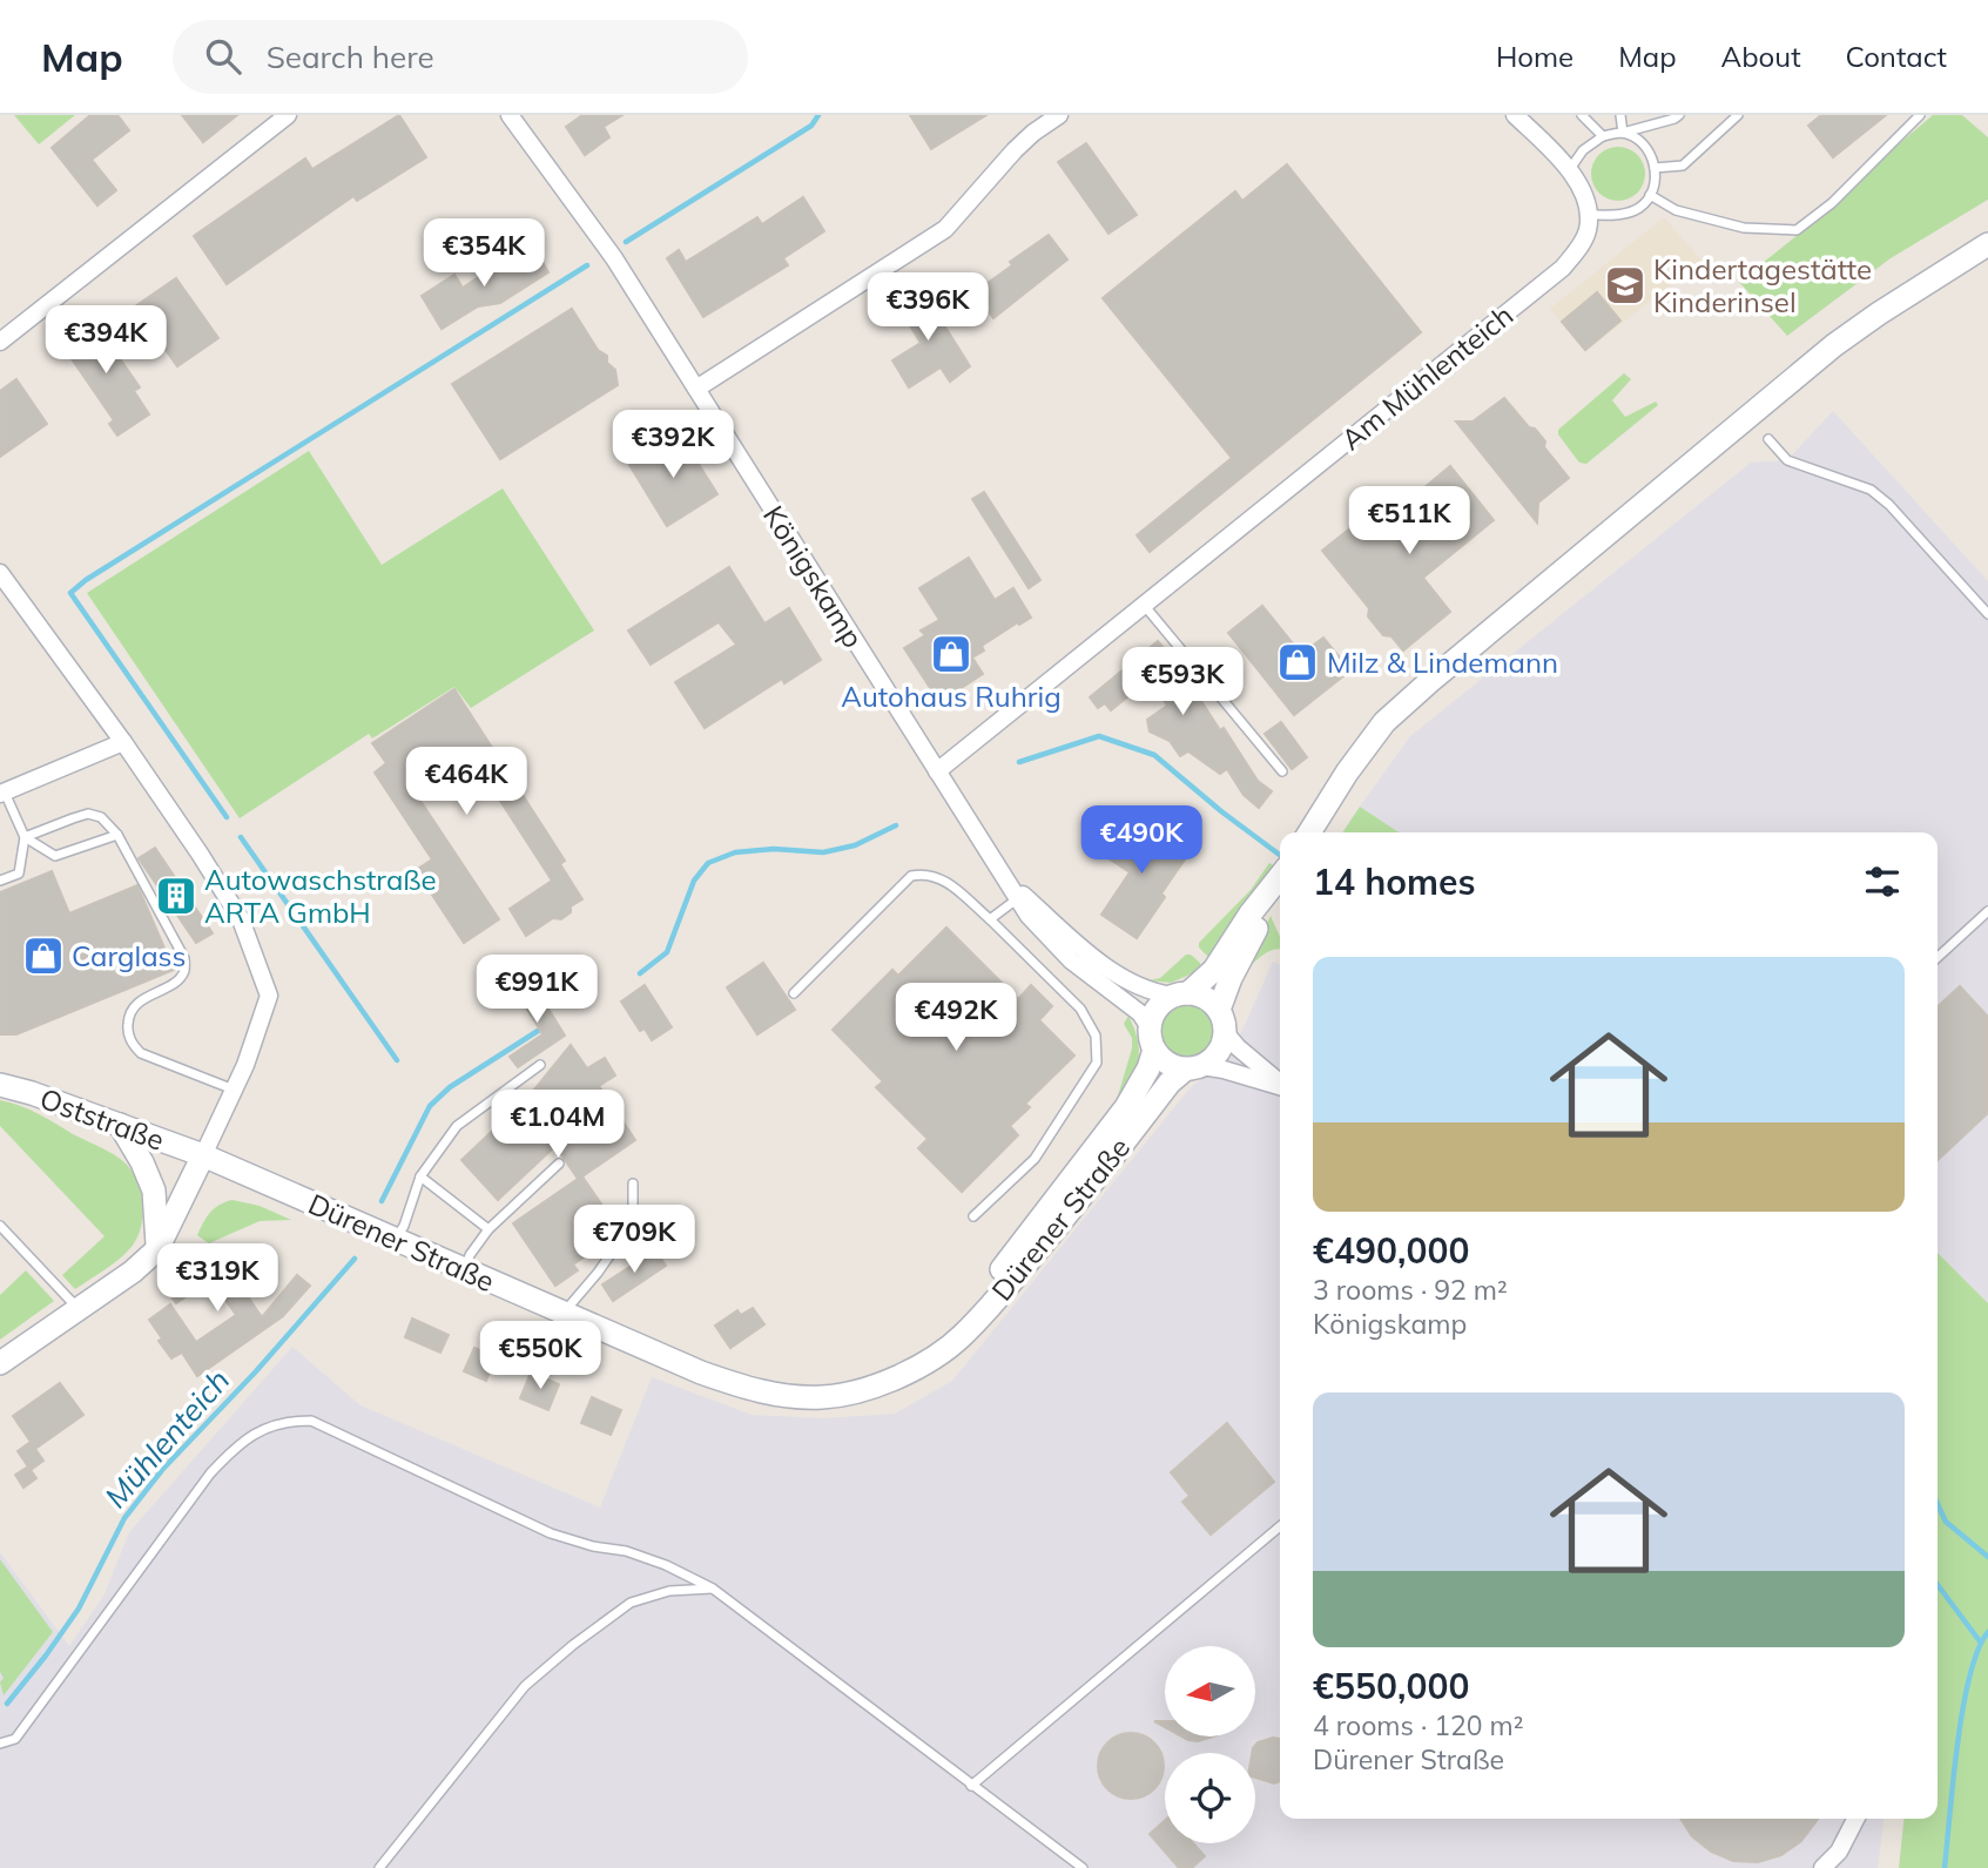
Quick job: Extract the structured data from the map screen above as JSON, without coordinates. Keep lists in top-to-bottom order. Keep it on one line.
{"streets":{"main road":["Oststraße","Dürener Straße"],"street":["Am Mühlenteich","Königskamp"]},"crossings":[["Am Mühlenteich","Königskamp"],["Königskamp","Dürener Straße"],["Oststraße","Dürener Straße"]],"water":["Mühlenteich"],"places":{"school or university":["Kindertagestätte Kinderinsel"],"shop":["Autohaus Ruhrig","Milz & Lindemann","Carglass"],"building":["Autowaschstraße ARTA GmbH"]},"north":"left","page":{"header":"Map","search":"Search here","nav":["Home","Map","About","Contact"],"price":["€354K","€396K","€394K","€392K","€511K","€593K","€464K","€490K","€991K","€492K","€1.04M","€709K","€319K","€550K"],"heading":"14 homes","list":[{"name":"€490,000","note":"3 rooms · 92 m² · Königskamp"},{"name":"€550,000","note":"4 rooms · 120 m² · Dürener Straße"}]}}
